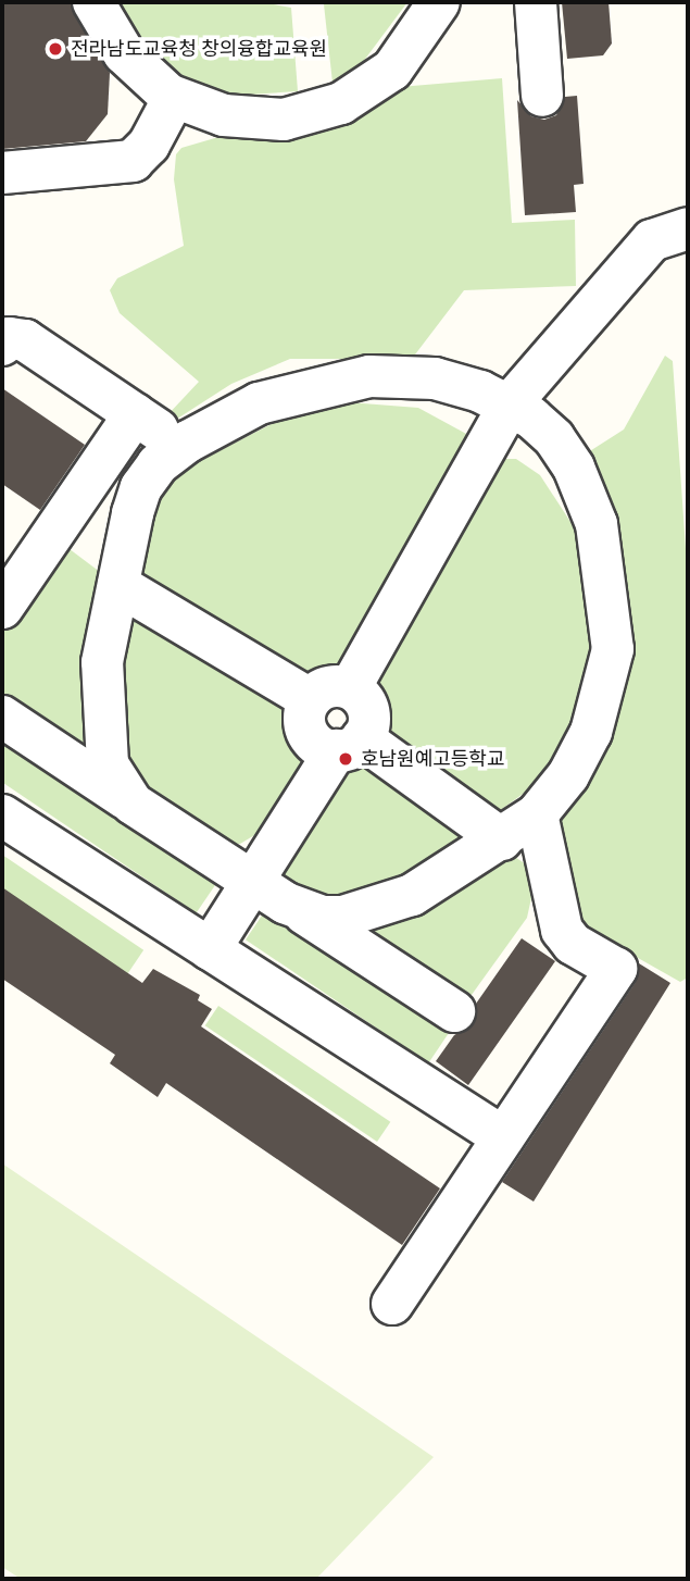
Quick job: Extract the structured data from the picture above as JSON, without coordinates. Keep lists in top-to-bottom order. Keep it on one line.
{"places":["전라남도교육청 창의융합교육원","호남원예고등학교"]}
